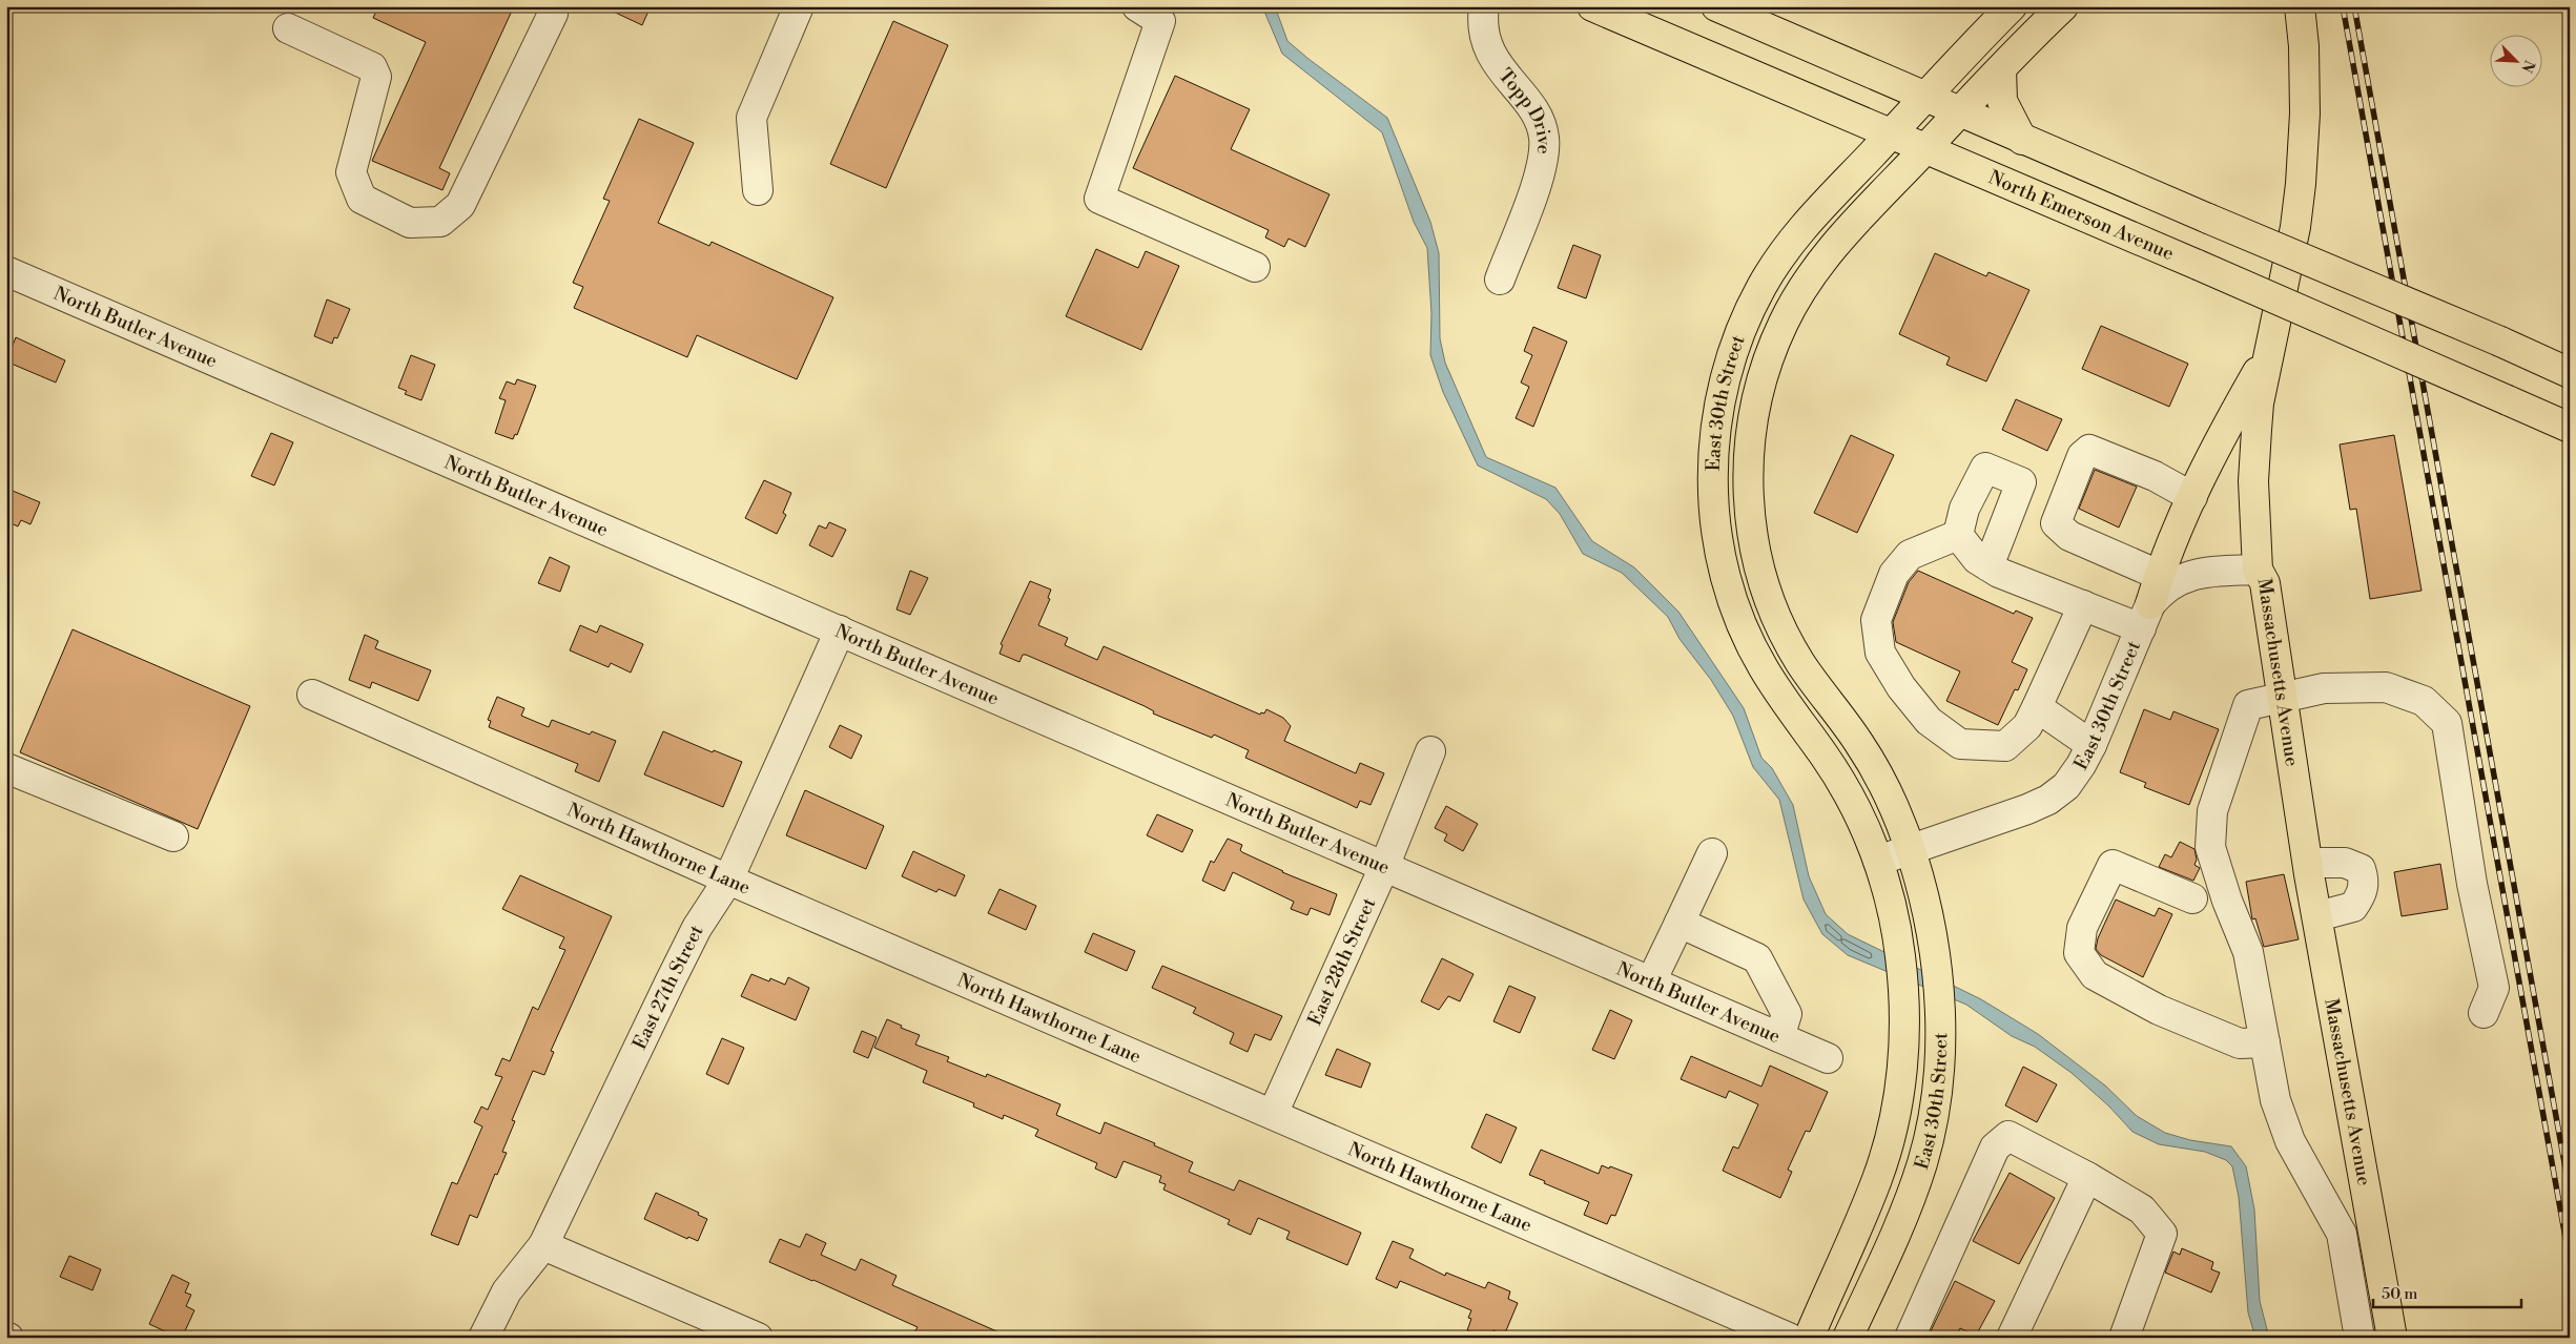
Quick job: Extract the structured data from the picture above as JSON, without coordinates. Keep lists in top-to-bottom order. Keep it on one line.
{"streets":{"main road":["North Emerson Avenue","East 30th Street","Massachusetts Avenue"],"street":["Topp Drive","North Butler Avenue","North Hawthorne Lane","East 28th Street","East 27th Street"]},"crossings":[["North Emerson Avenue","East 30th Street"],["North Butler Avenue","East 28th Street"],["North Butler Avenue","East 27th Street"],["East 30th Street","Massachusetts Avenue"],["North Hawthorne Lane","East 28th Street"],["North Hawthorne Lane","East 27th Street"]],"scale_bar":"50 m","north":"bottom right"}
